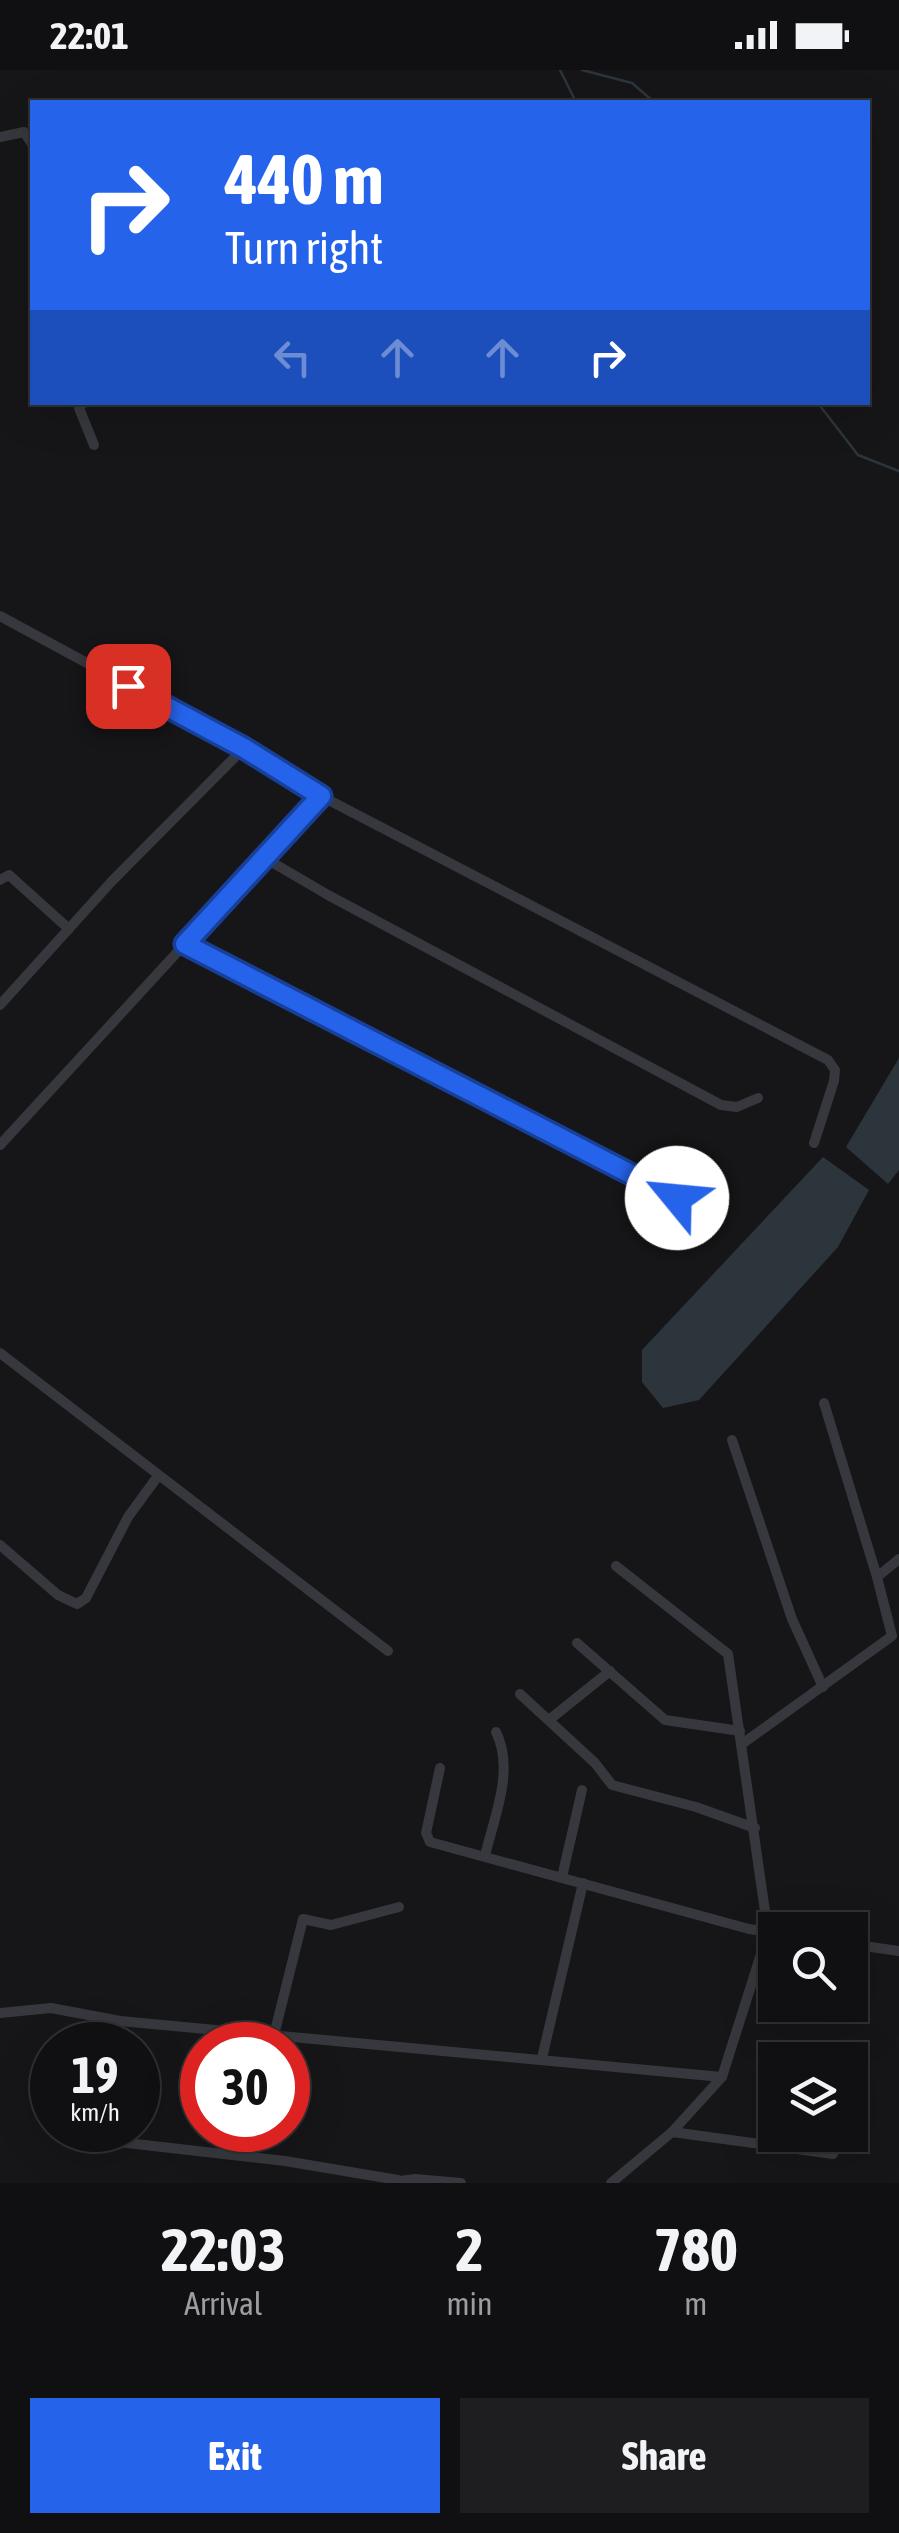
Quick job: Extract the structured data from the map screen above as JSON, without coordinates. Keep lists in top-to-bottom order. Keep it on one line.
{"page":{"status":"22:01","turn":["440 m","Turn right"],"speed":"19 km/h","limit":"30","eta":["22:03","Arrival","2","min","780","m"],"buttons":["Exit","Share"]}}
